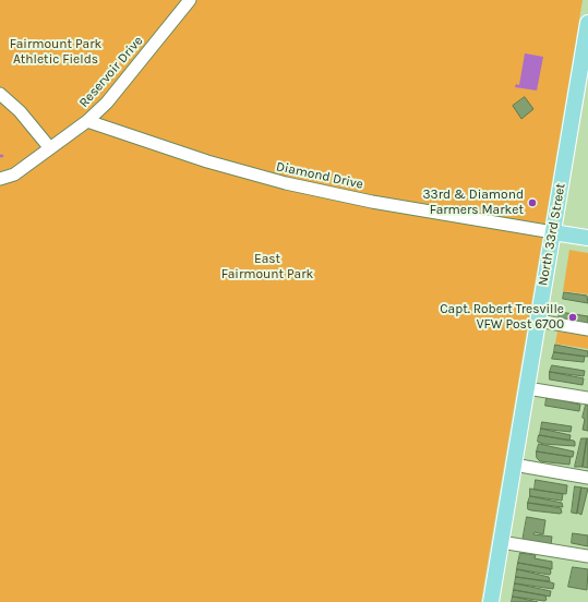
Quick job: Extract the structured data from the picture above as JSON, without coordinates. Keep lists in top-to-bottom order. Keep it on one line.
{"streets":{"main road":["North 33rd Street"],"street":["Reservoir Drive","Diamond Drive"]},"crossings":[["Reservoir Drive","Diamond Drive"],["Diamond Drive","North 33rd Street"]],"parks":["Fairmount Park Athletic Fields","East Fairmount Park"],"places":["33rd & Diamond Farmers Market","Capt. Robert Tresville VFW Post 6700"]}
